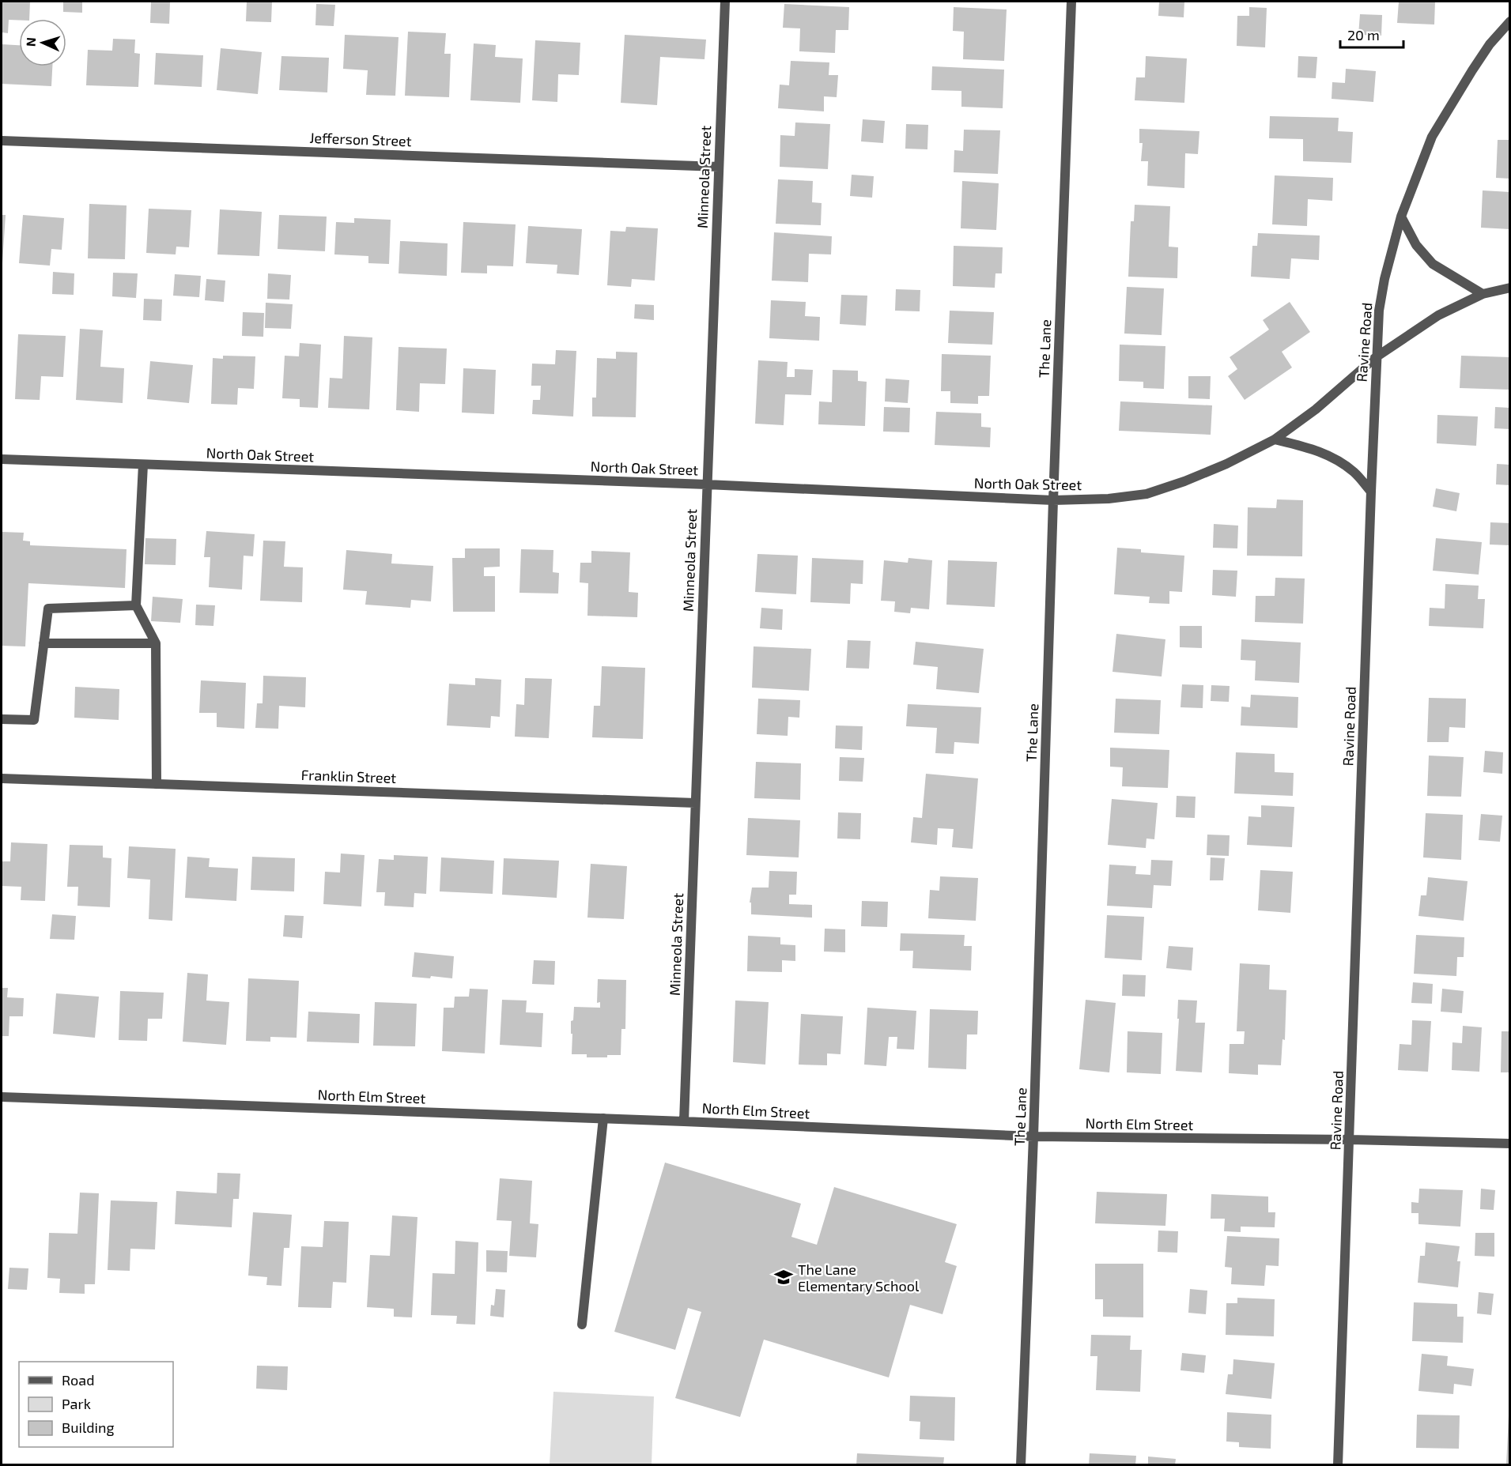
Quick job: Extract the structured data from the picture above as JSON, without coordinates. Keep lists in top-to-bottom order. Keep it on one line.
{"streets":{"street":["Jefferson Street","Minneola Street","Ravine Road","The Lane","North Oak Street","Franklin Street","North Elm Street"]},"crossings":[["Jefferson Street","Minneola Street"],["Minneola Street","North Oak Street"],["Minneola Street","Franklin Street"],["Minneola Street","North Elm Street"],["Ravine Road","North Oak Street"],["Ravine Road","North Elm Street"],["The Lane","North Oak Street"],["The Lane","North Elm Street"]],"places":{"school or university":["The Lane Elementary School"]},"legend":["Road","Park","Building"],"scale_bar":"20 m","north":"left"}
